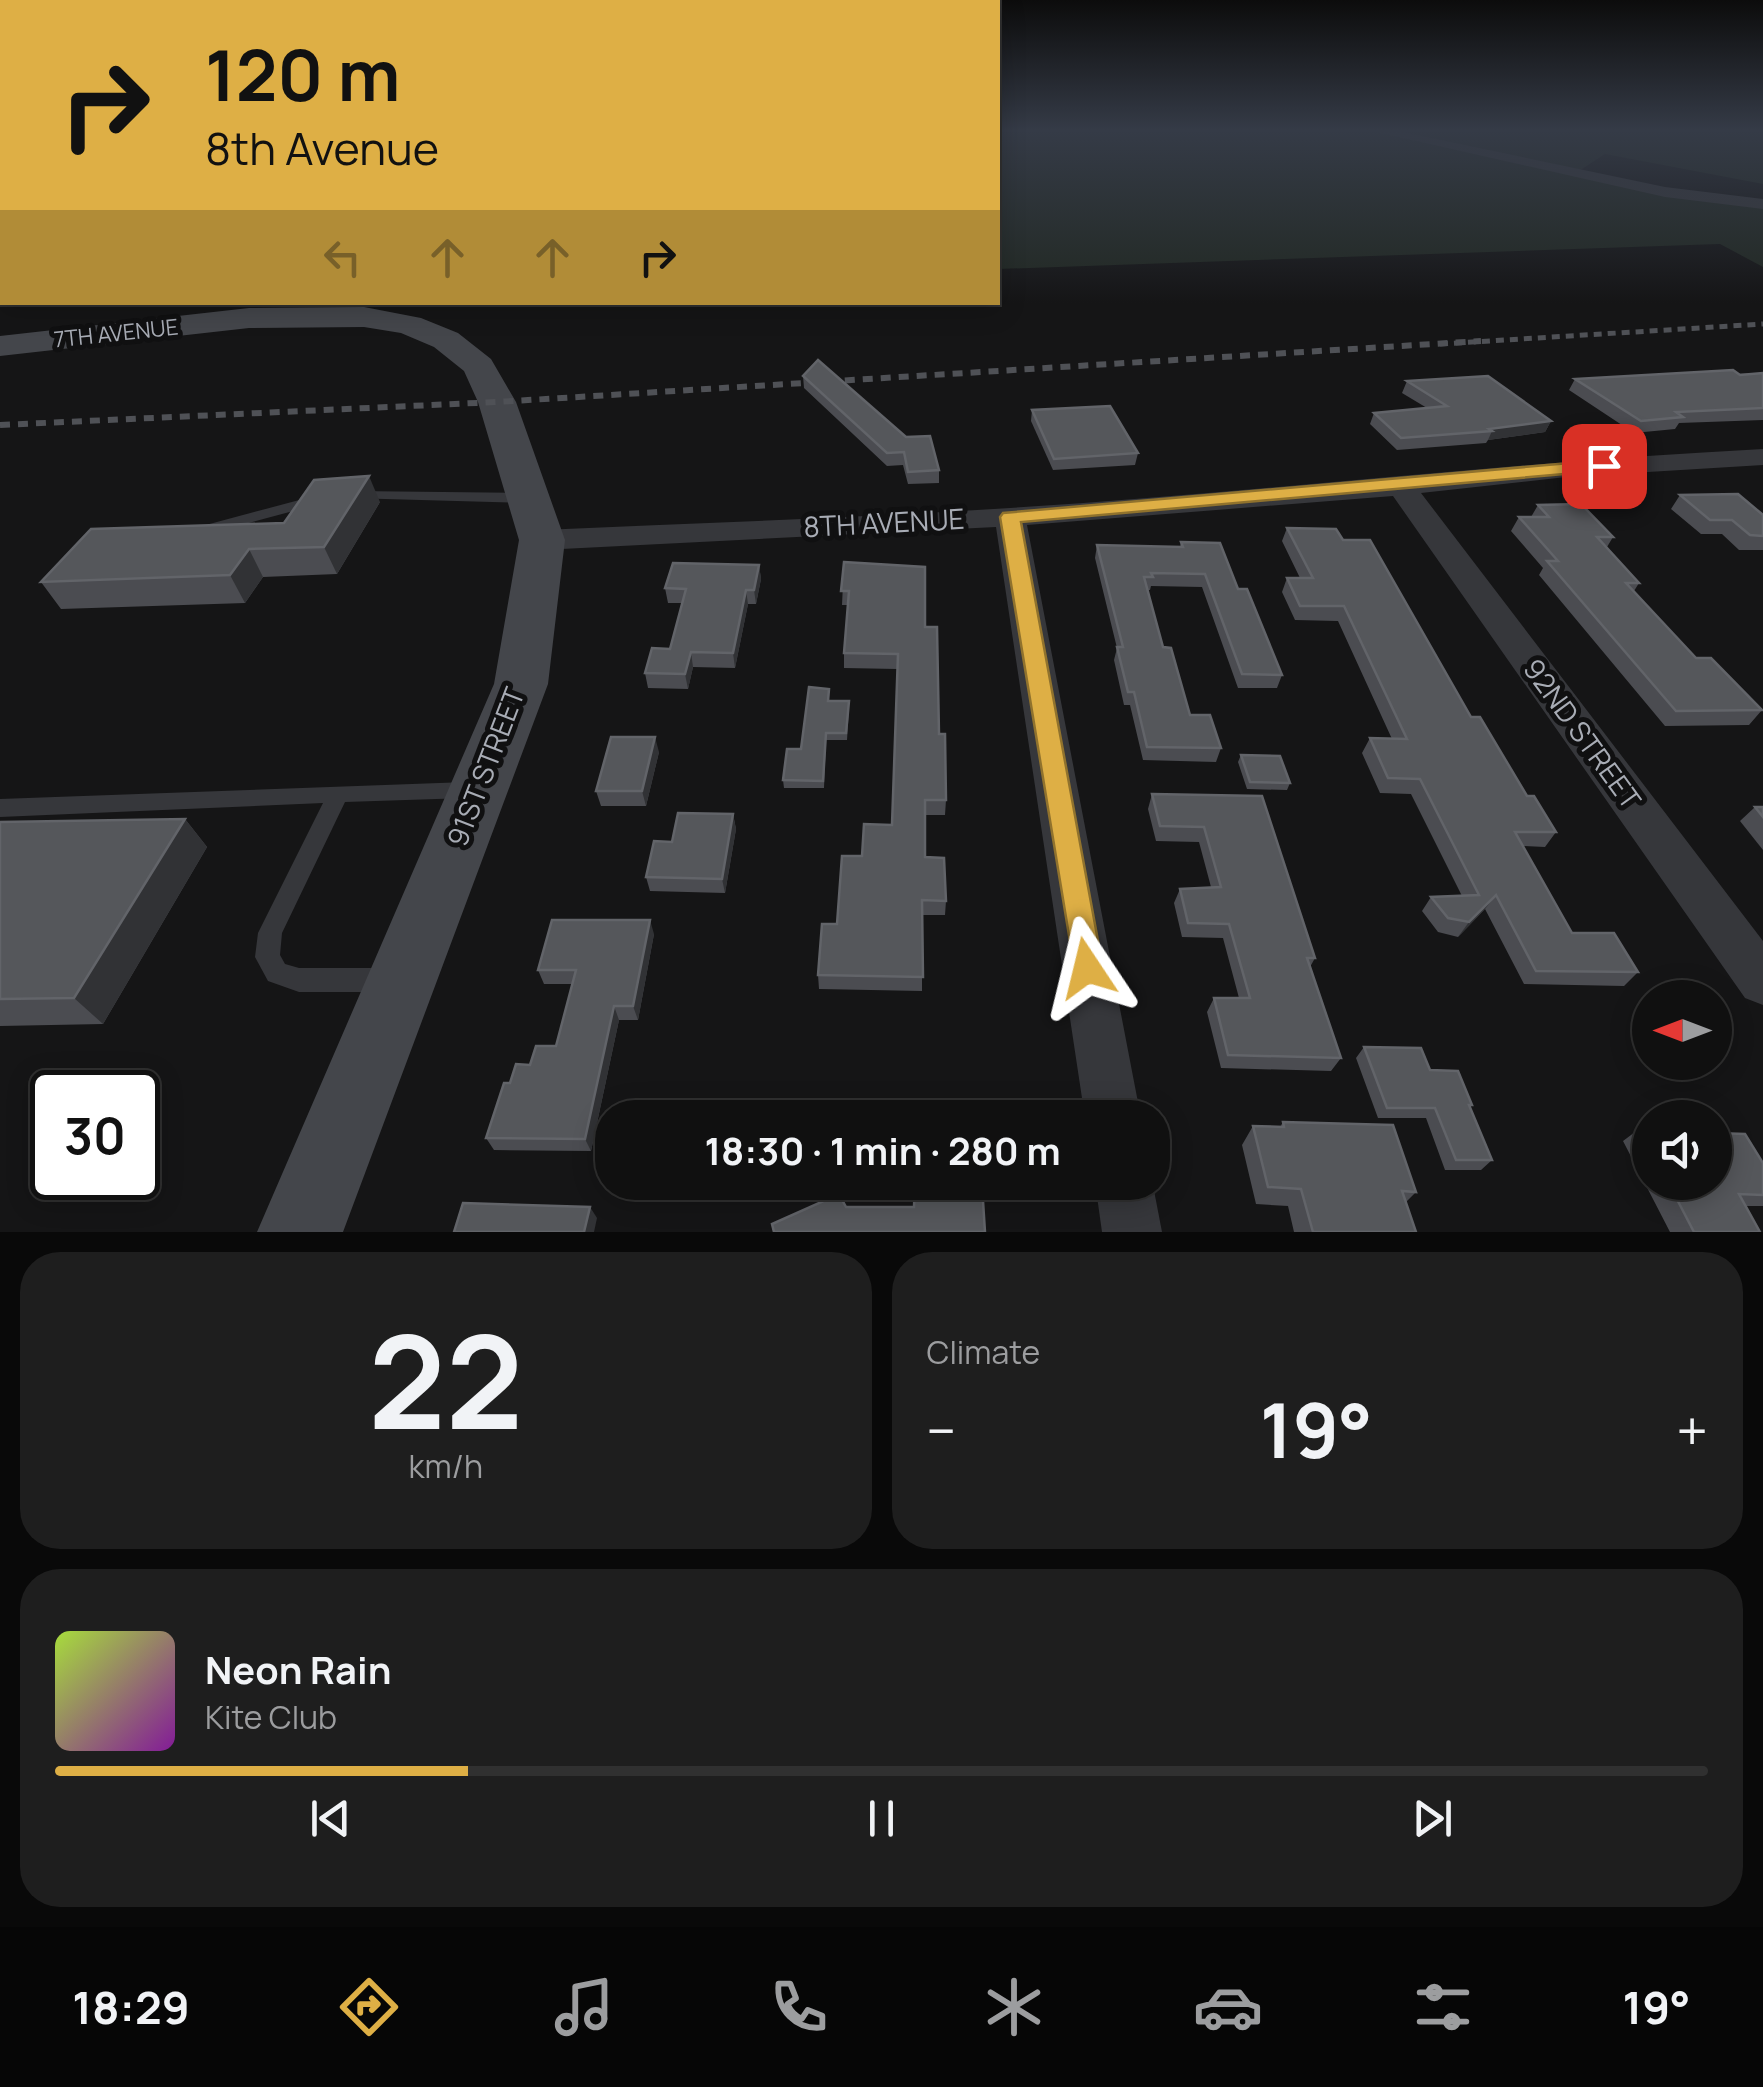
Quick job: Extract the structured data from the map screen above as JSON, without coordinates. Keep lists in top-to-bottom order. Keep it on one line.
{"streets":{"street":["7TH AVENUE","8TH AVENUE","92ND STREET","91ST STREET"]},"crossings":[["7TH AVENUE","91ST STREET"],["8TH AVENUE","92ND STREET"],["8TH AVENUE","91ST STREET"]],"north":"left","page":{"turn":["120 m","8th Avenue"],"limit":"30","trip":"18:30 · 1 min · 280 m","tile":[["22","km/h"],"Climate"],"heat":["−","19°","+"],"song":["Neon Rain","Kite Club"],"tabs":["18:29","19°"]}}
